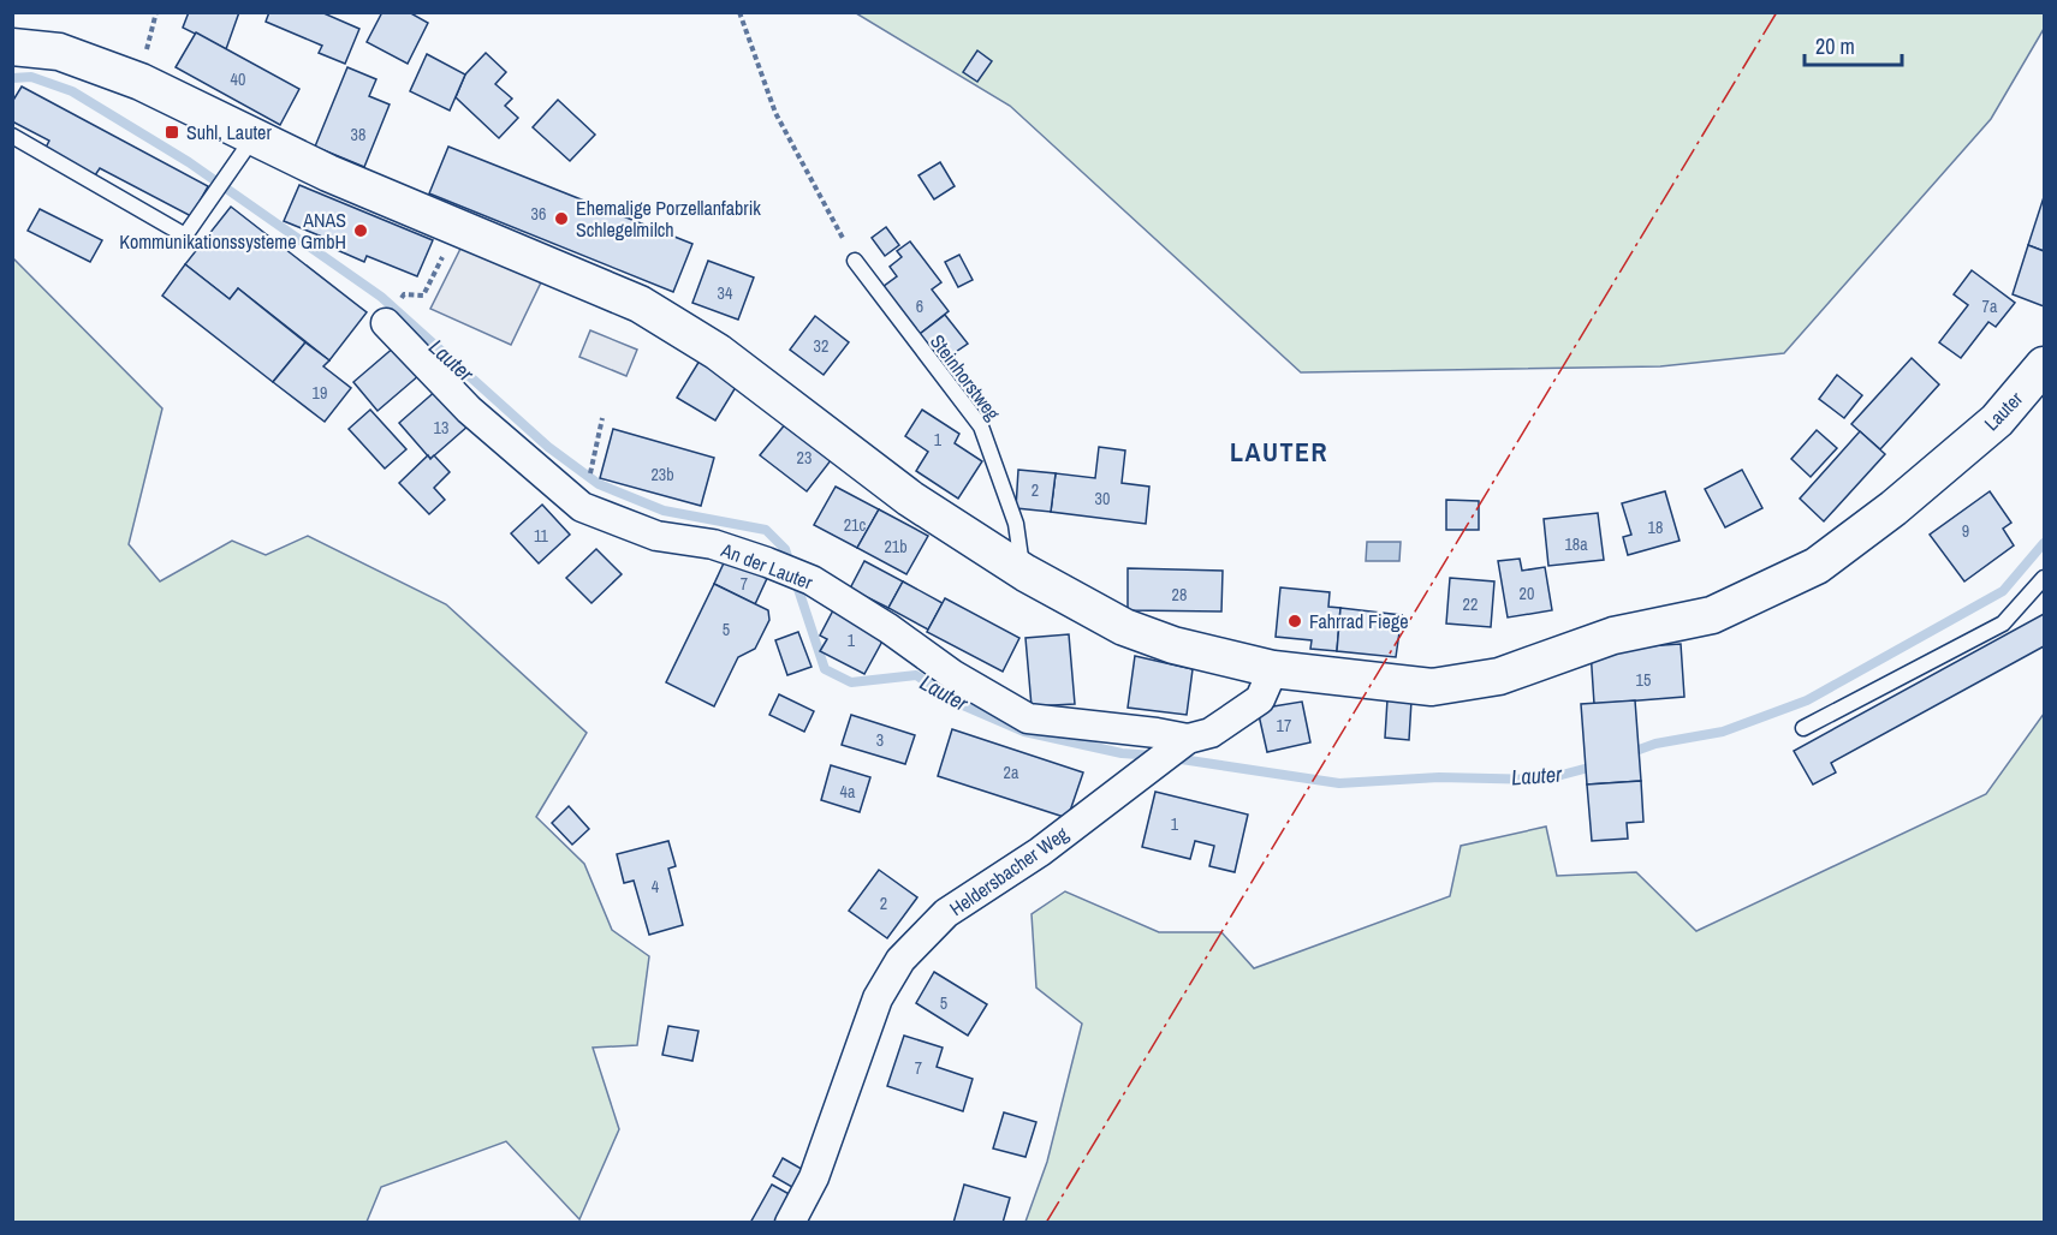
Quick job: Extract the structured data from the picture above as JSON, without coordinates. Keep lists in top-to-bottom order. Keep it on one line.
{"streets":{"street":["Lauter","An der Lauter","Heldersbacher Weg"],"lane":["Steinhorstweg"]},"crossings":[["Steinhorstweg","Lauter"],["Lauter","Heldersbacher Weg"],["An der Lauter","Heldersbacher Weg"]],"districts":["LAUTER"],"water":["Lauter"],"places":{"transit":["Suhl, Lauter"],"other":["Ehemalige Porzellanfabrik Schlegelmilch","ANAS Kommunikationssysteme GmbH","Fahrrad Fiege"]},"house_numbers":["40","38","36","34","6","7a","32","19","13","1","23","23b","2","30","21c","18","9","11","18a","21b","7","20","28","22","5","1","15","17","3","2a","4a","1","4","2","5","7"],"scale_bar":"20 m"}
